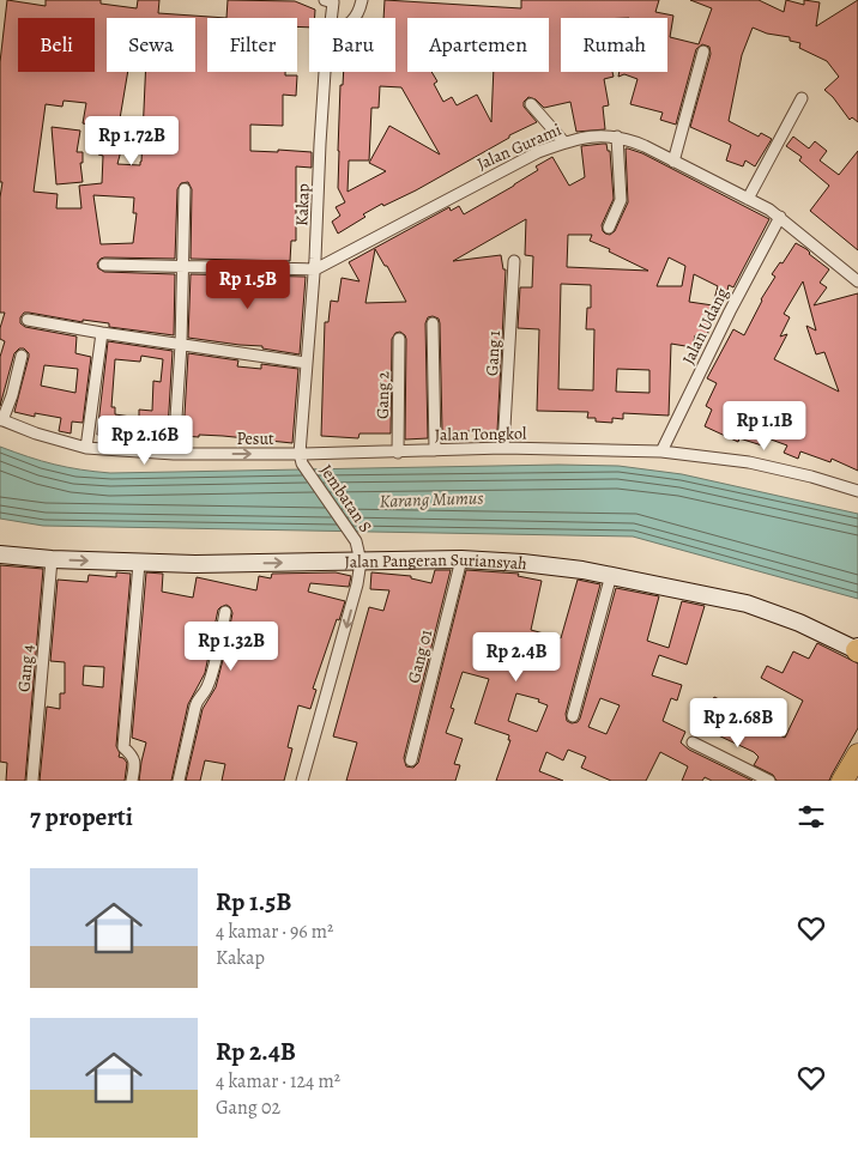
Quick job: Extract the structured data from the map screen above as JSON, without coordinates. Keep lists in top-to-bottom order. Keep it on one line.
{"streets":{"main road":["Jalan Pangeran Suriansyah"],"street":["Jalan Gurami","Kakap","Jalan Udang","Gang 1","Gang 2","Jalan Tongkol","Pesut","Jembatan S","Gang 01","Gang 4"]},"crossings":[["Jalan Gurami","Kakap"],["Jalan Gurami","Jalan Udang"],["Kakap","Jalan Tongkol"],["Kakap","Pesut"],["Kakap","Jembatan S"],["Jalan Udang","Jalan Tongkol"],["Gang 1","Jalan Tongkol"],["Gang 2","Jalan Tongkol"],["Jalan Tongkol","Pesut"],["Jalan Tongkol","Jembatan S"],["Pesut","Jembatan S"],["Jembatan S","Jalan Pangeran Suriansyah"],["Jalan Pangeran Suriansyah","Gang 01"],["Jalan Pangeran Suriansyah","Gang 4"]],"one_way":["Pesut","Jalan Pangeran Suriansyah"],"water":["Karang Mumus"],"page":{"chip":["Beli","Sewa","Filter","Baru","Apartemen","Rumah"],"price":["Rp 1.72B","Rp 1.5B","Rp 1.1B","Rp 2.16B","Rp 1.32B","Rp 2.4B","Rp 2.68B"],"heading":"7 properti","list":[{"name":"Rp 1.5B","note":"4 kamar · 96 m² · Kakap"},{"name":"Rp 2.4B","note":"4 kamar · 124 m² · Gang 02"}]}}
